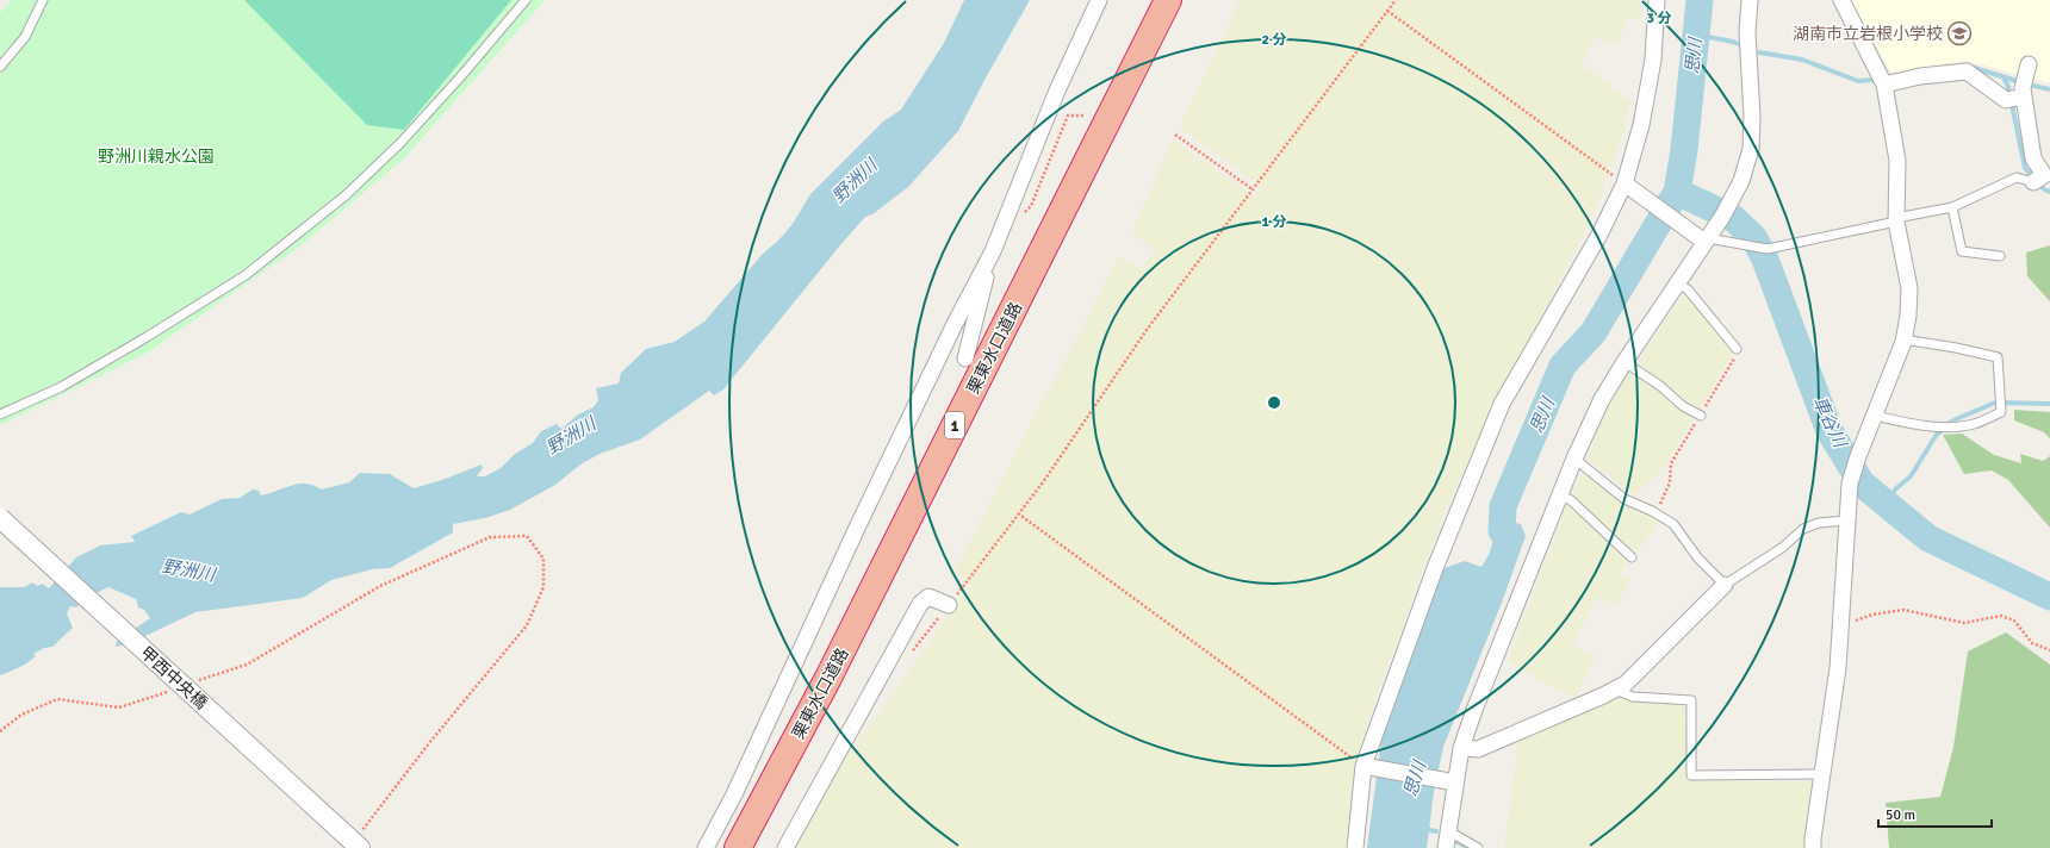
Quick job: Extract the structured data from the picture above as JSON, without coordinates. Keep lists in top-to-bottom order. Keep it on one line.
{"streets":{"highway":["栗東水口道路","1"],"street":["甲西中央橋"]},"water":["思川","野洲川","車谷川"],"parks":["野洲川親水公園"],"places":{"school or university":["湖南市立岩根小学校"]},"scale_bar":"50 m","rings":["3 分","2 分","1 分"]}
